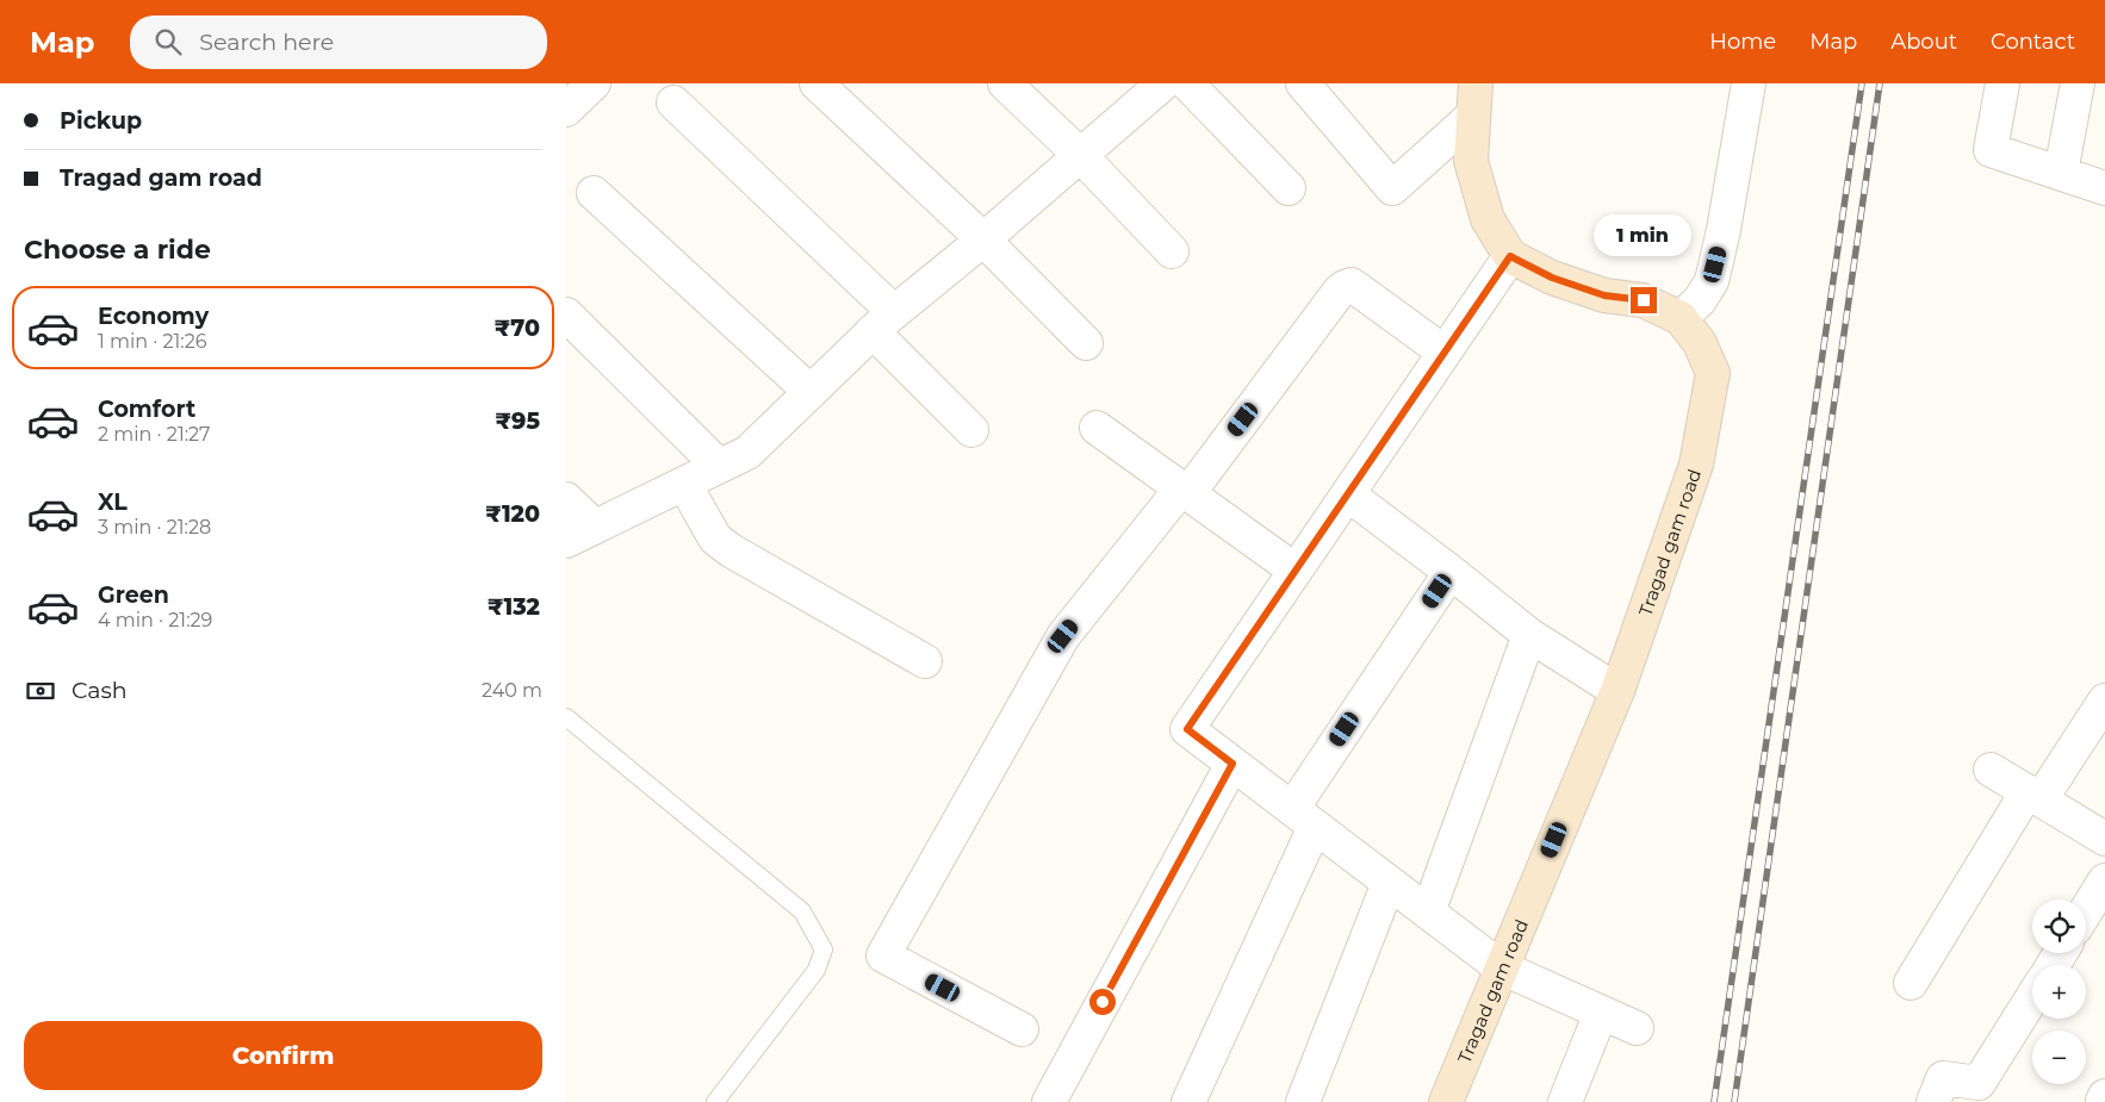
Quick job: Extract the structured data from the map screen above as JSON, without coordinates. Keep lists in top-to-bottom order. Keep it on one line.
{"streets":{"street":["Tragad gam road"]},"page":{"header":"Map","search":"Search here","nav":["Home","Map","About","Contact"],"banner":["Pickup","Tragad gam road"],"heading":"Choose a ride","bubble":"1 min","list":[{"name":"Economy","note":"1 min · 21:26","value":"₹70"},{"name":"Comfort","note":"2 min · 21:27","value":"₹95"},{"name":"XL","note":"3 min · 21:28","value":"₹120"},{"name":"Green","note":"4 min · 21:29","value":"₹132"}],"pay":["Cash","240 m"],"map_buttons":["+","−"],"buttons":"Confirm"}}
